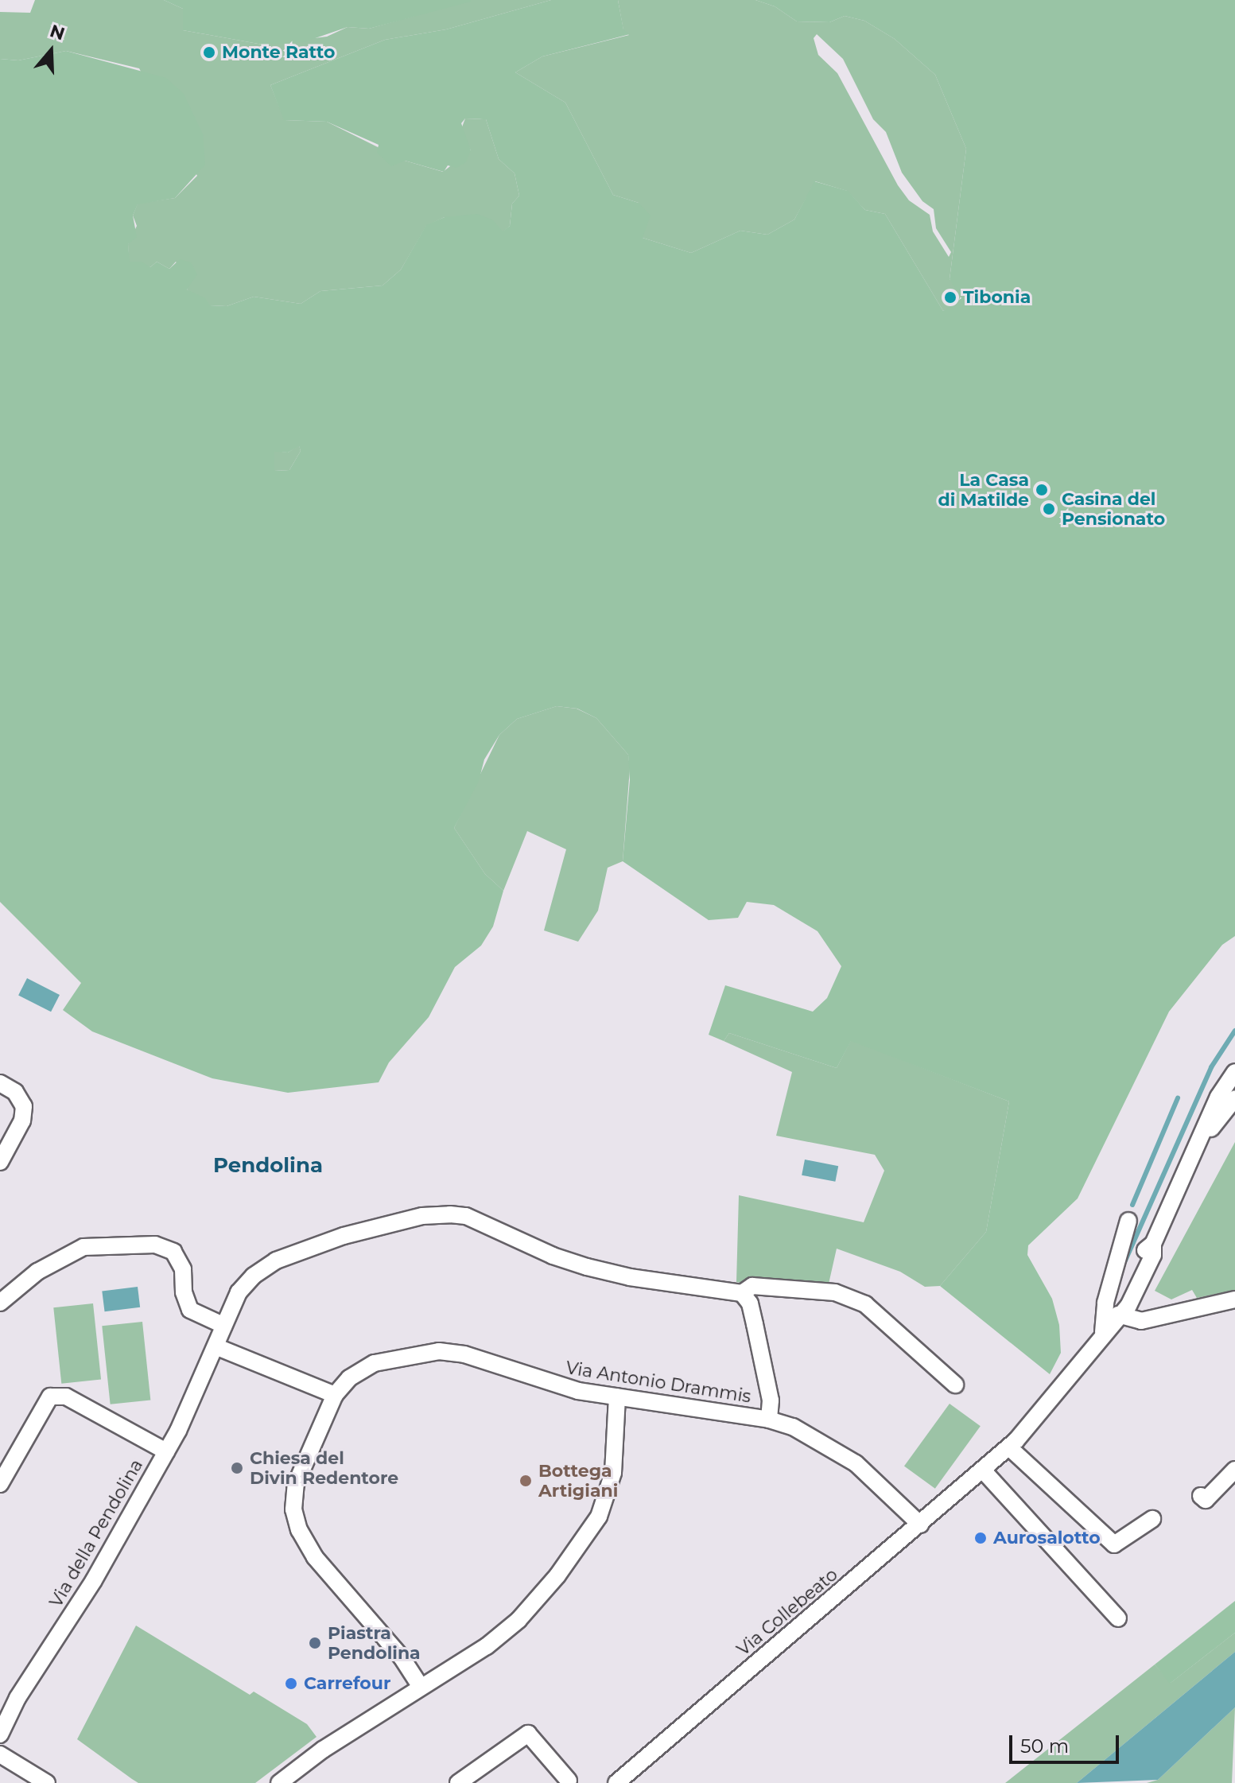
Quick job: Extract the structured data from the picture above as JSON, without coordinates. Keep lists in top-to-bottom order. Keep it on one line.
{"streets":{"street":["Via Antonio Drammis","Via della Pendolina","Via Collebeato"]},"crossings":[["Via Antonio Drammis","Via Collebeato"]],"districts":["Pendolina"],"places":["Monte Ratto","Tibonia","La Casa di Matilde","Casina del Pensionato","Chiesa del Divin Redentore","Bottega Artigiani","Aurosalotto","Piastra Pendolina","Carrefour"],"scale_bar":"50 m","north":"top"}
